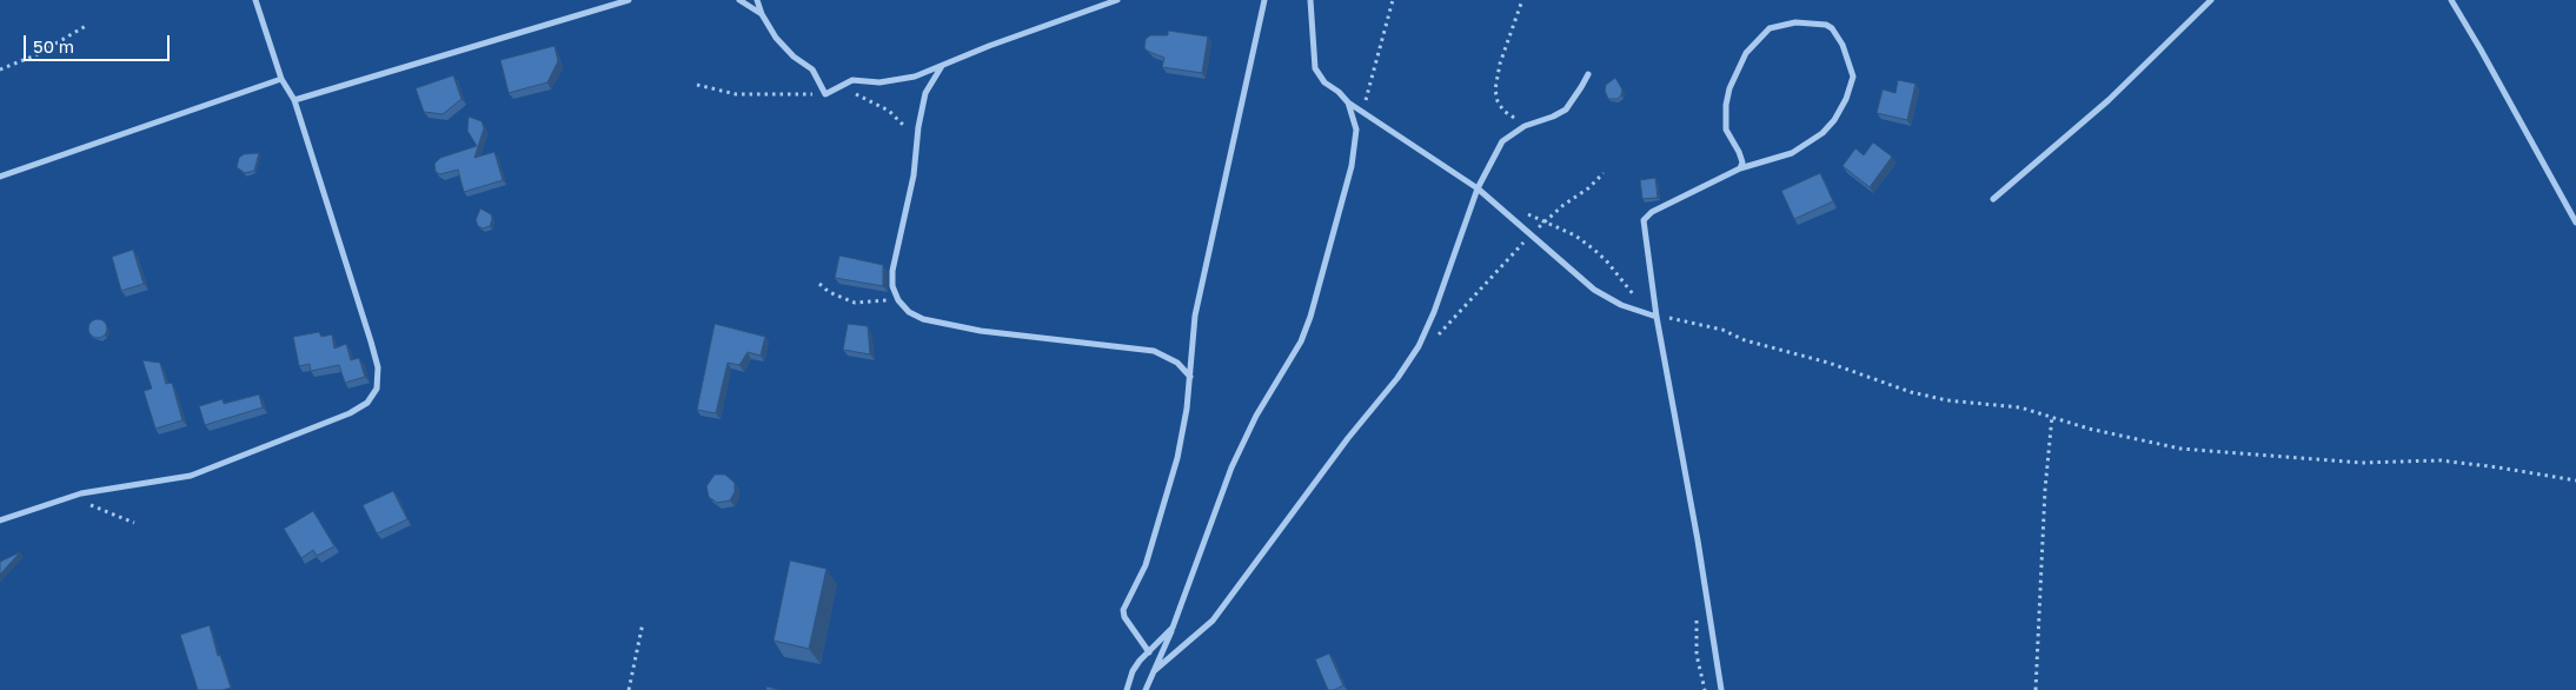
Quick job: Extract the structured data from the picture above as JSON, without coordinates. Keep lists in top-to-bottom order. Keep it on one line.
{"scale_bar":"50 m"}
